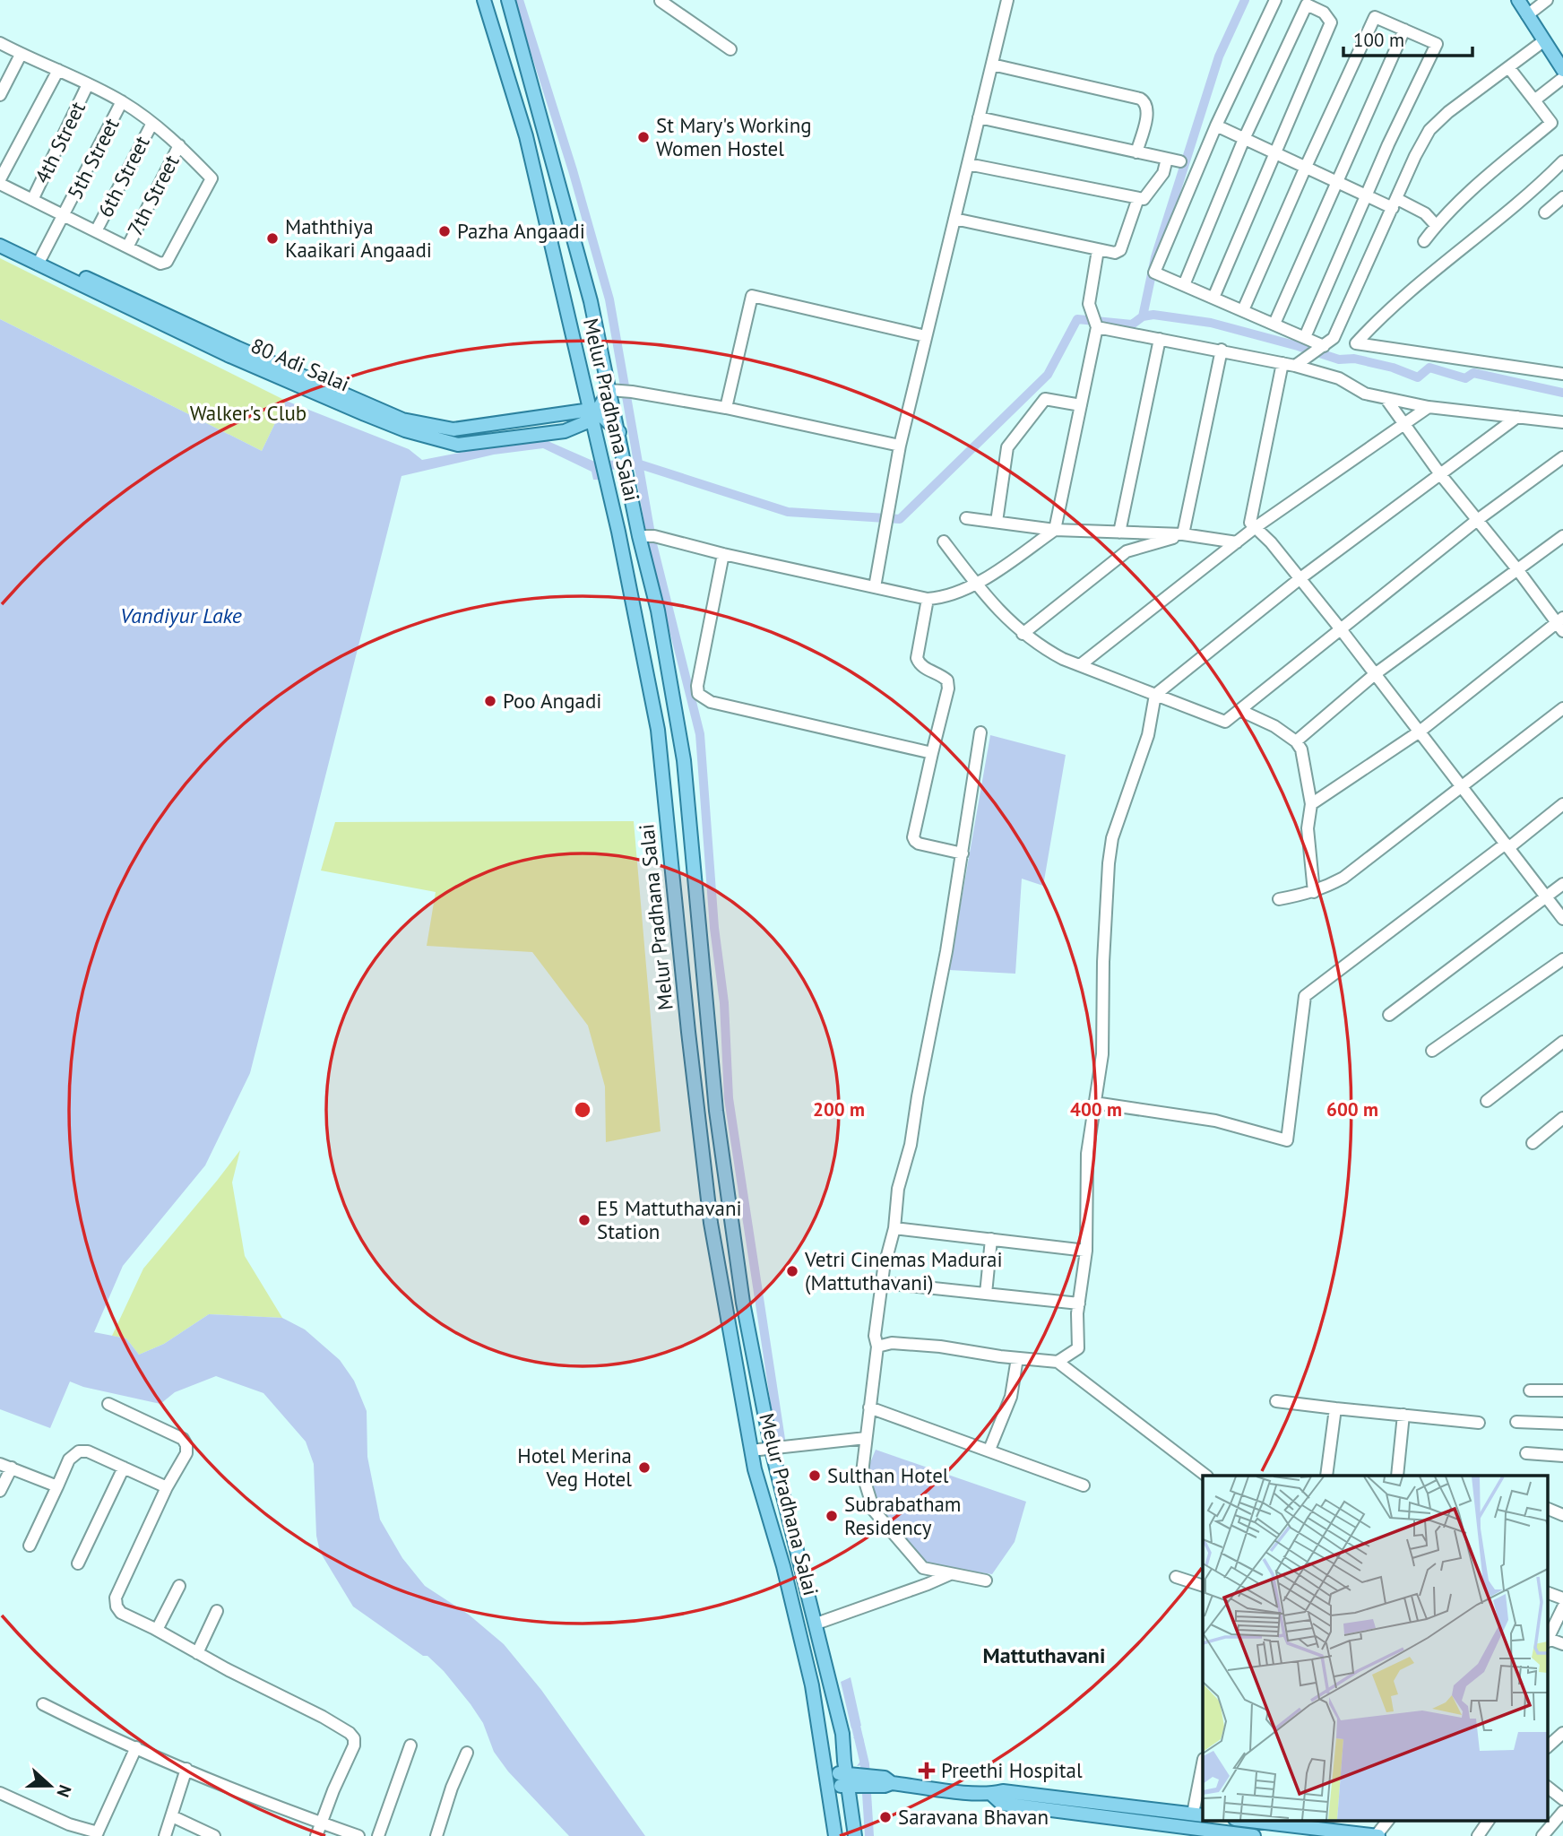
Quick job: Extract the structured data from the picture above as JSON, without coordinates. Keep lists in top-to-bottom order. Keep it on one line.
{"streets":{"main road":["80 Adi Salai","Melur Pradhana Salai"],"street":["4th Street","5th Street","6th Street","7th Street"]},"crossings":[["5th Street","80 Adi Salai"],["80 Adi Salai","Melur Pradhana Salai"]],"districts":["Mattuthavani"],"water":["Vandiyur Lake"],"parks":["Walker's Club"],"places":{"other":["St Mary's Working Women Hostel","Pazha Angaadi","Maththiya Kaaikari Angaadi","Poo Angadi","E5 Mattuthavani Station","Vetri Cinemas Madurai (Mattuthavani)","Hotel Merina Veg Hotel","Sulthan Hotel","Subrabatham Residency","Saravana Bhavan"],"health":["Preethi Hospital"]},"scale_bar":"100 m","north":"right","rings":["200 m","400 m","600 m"]}
